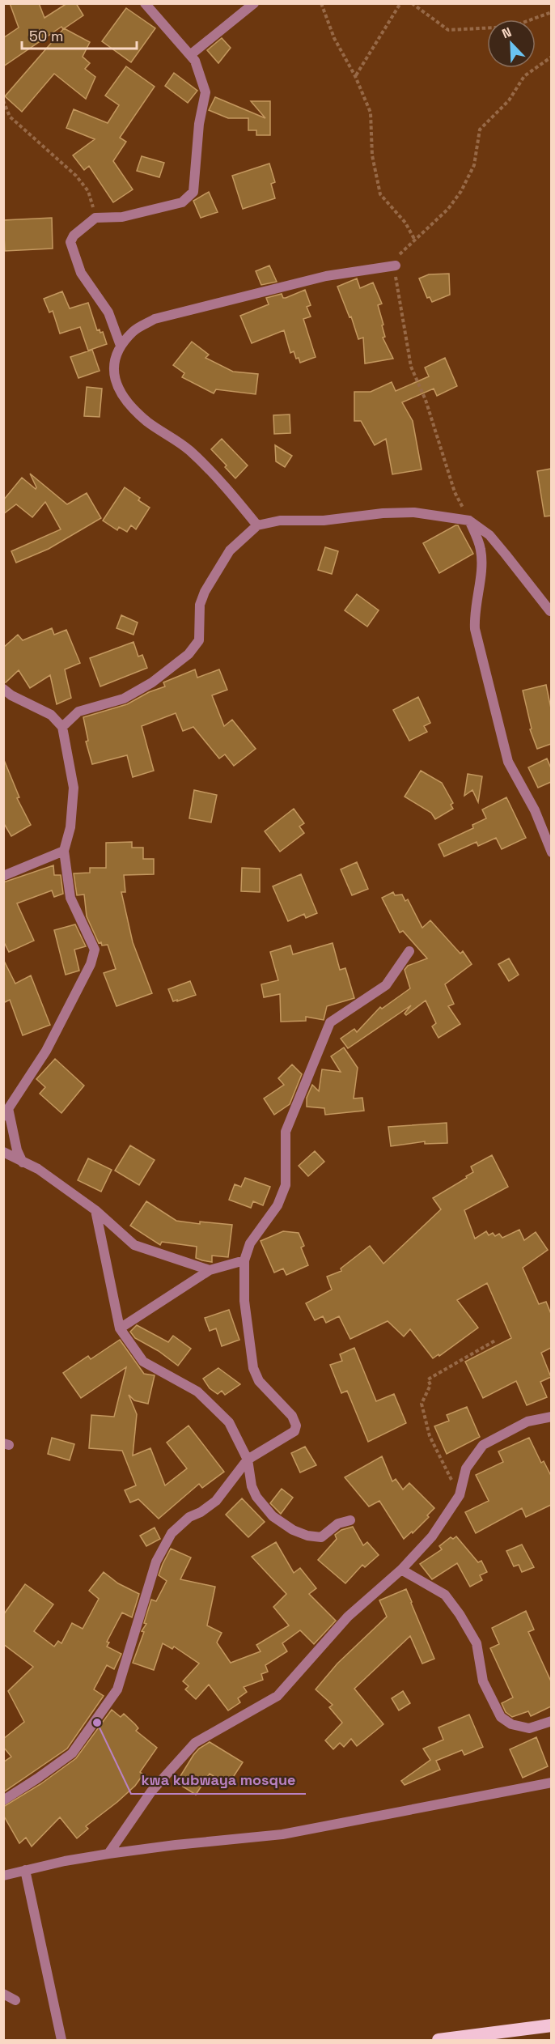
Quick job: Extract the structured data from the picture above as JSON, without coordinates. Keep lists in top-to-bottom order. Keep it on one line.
{"places":["kwa kubwaya mosque"],"scale_bar":"50 m","north":"top left"}
